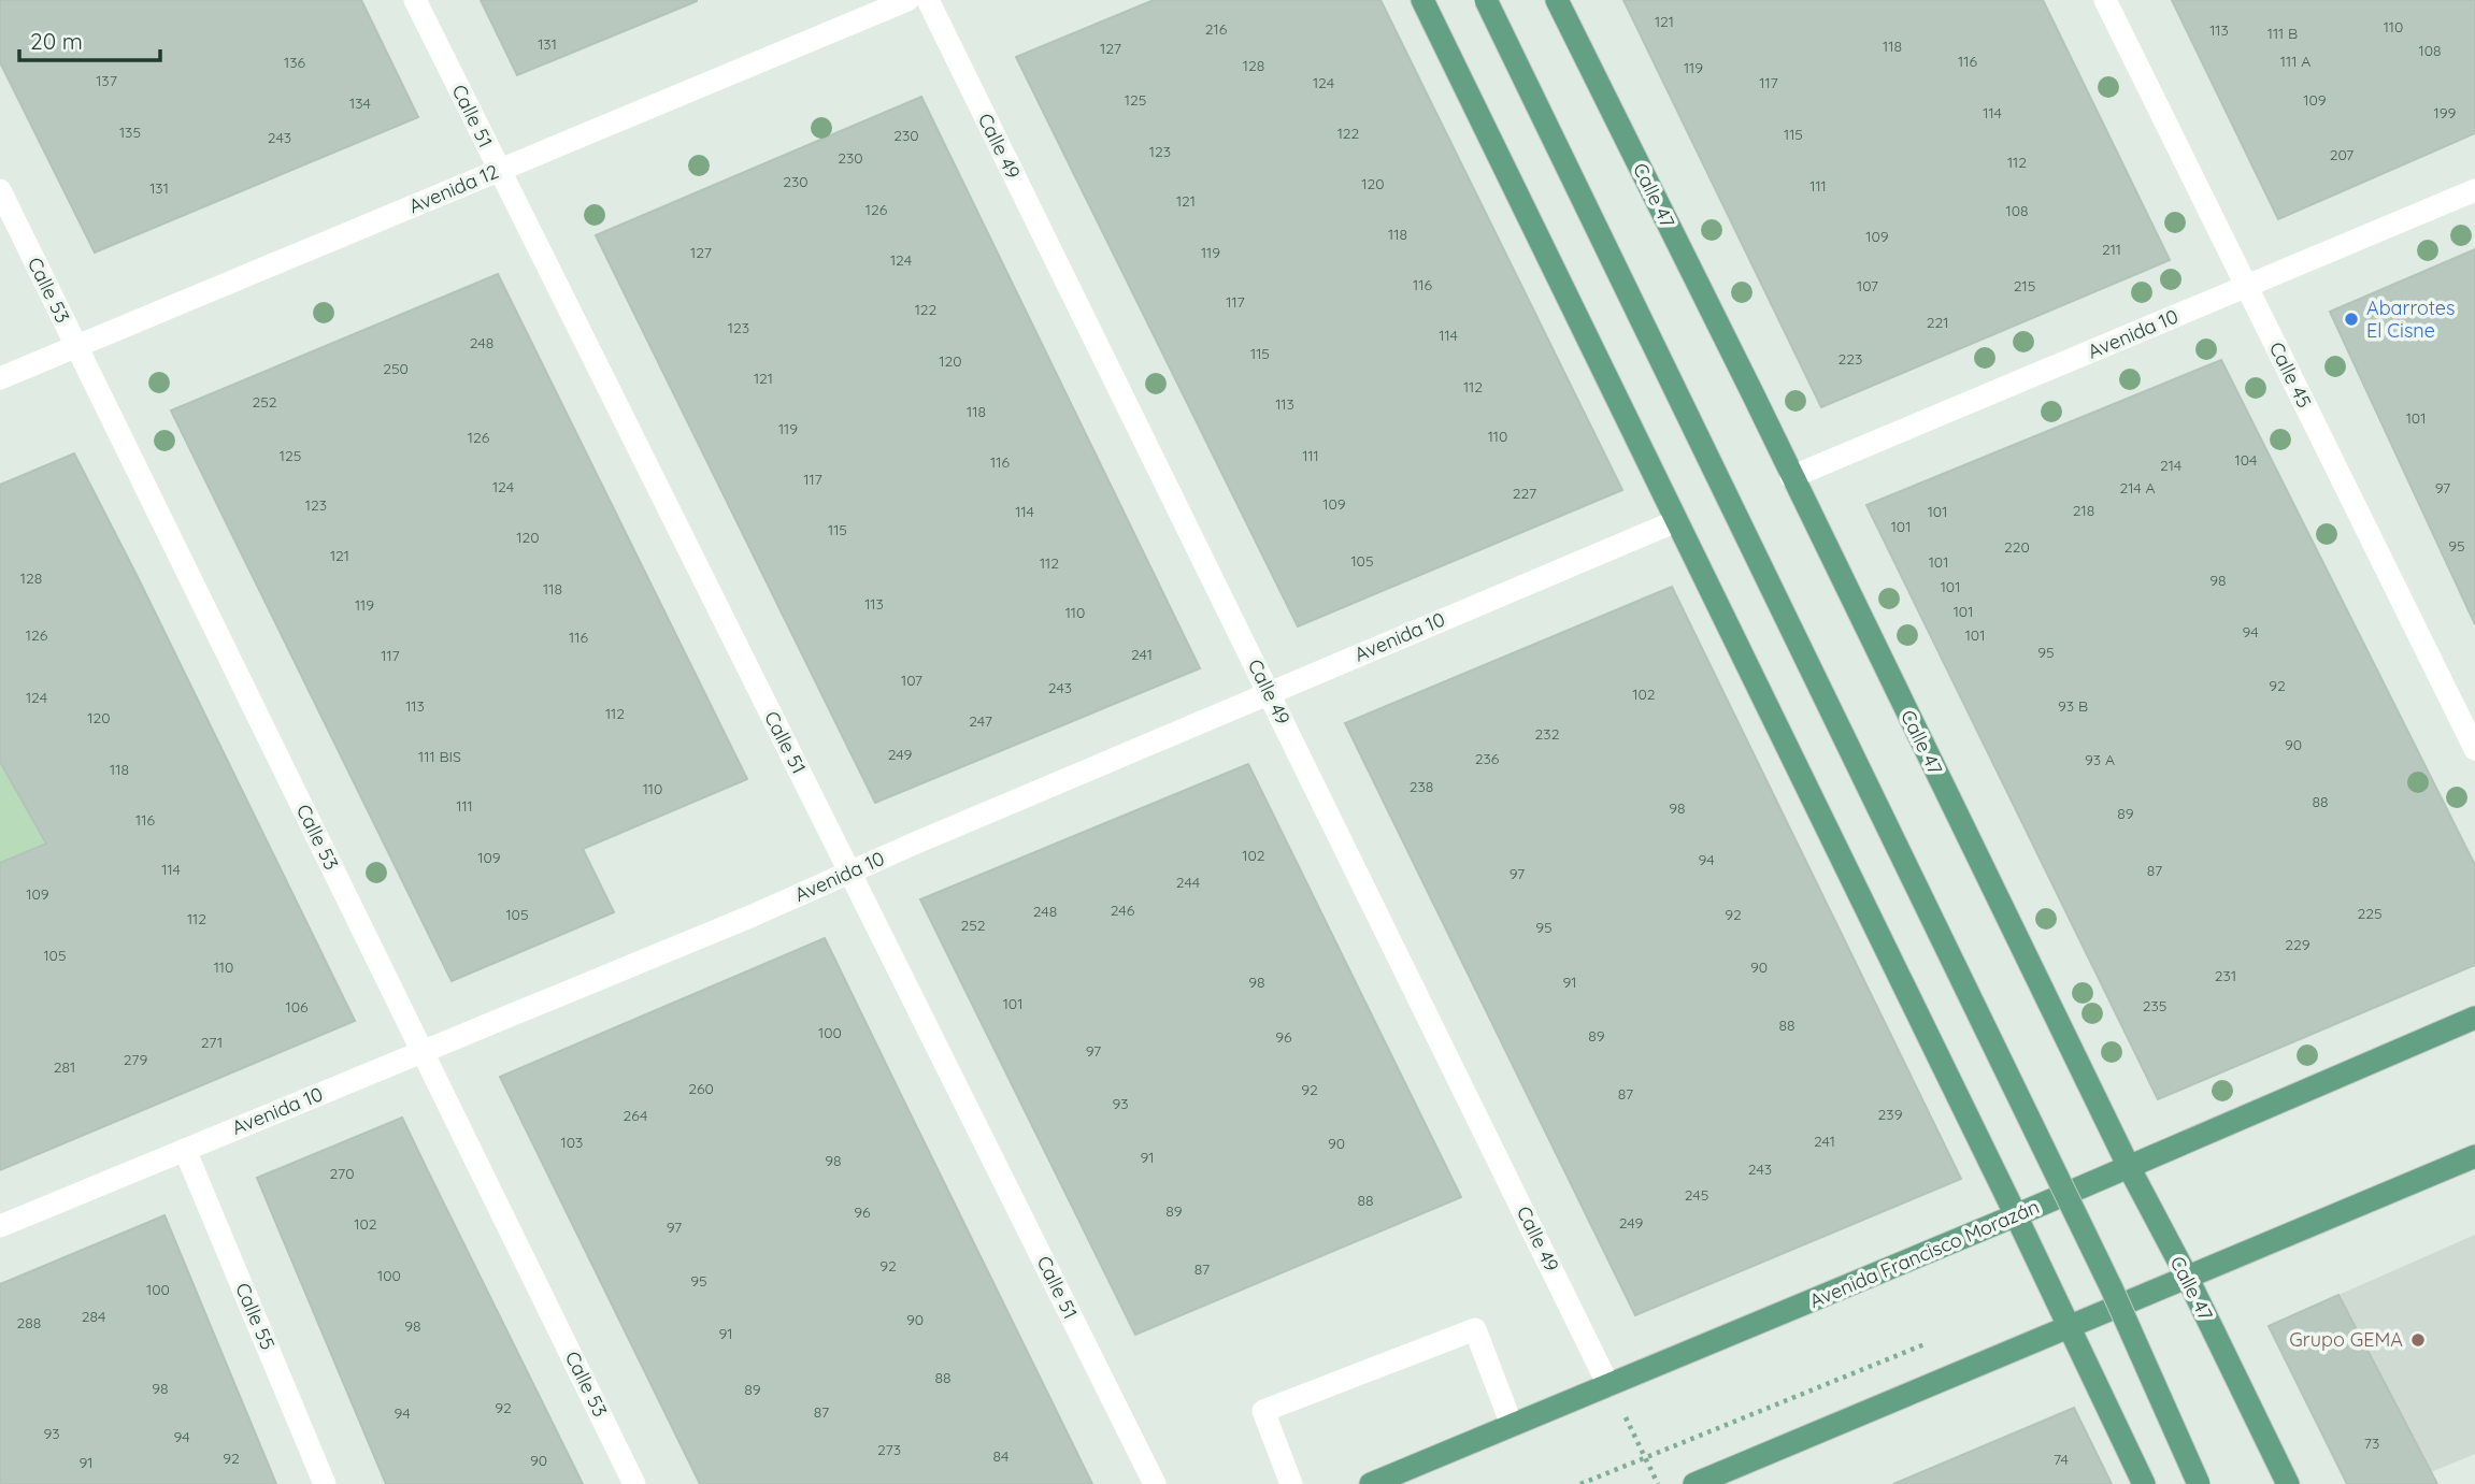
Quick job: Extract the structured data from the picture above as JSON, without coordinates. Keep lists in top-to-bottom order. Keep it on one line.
{"streets":{"main road":["Calle 47","Avenida Francisco Morazán"],"street":["Calle 51","Calle 49","Avenida 12","Calle 53","Avenida 10","Calle 45","Calle 55"]},"crossings":[["Calle 51","Avenida 12"],["Calle 51","Avenida 10"],["Calle 49","Avenida 10"],["Calle 49","Avenida Francisco Morazán"],["Avenida 12","Calle 53"],["Calle 47","Avenida 10"],["Calle 47","Avenida Francisco Morazán"],["Calle 53","Avenida 10"],["Avenida 10","Calle 45"],["Avenida 10","Calle 55"]],"places":["Abarrotes El Cisne","Grupo GEMA"],"house_numbers":["121","110","216","113","111 B","131","118","127","108","116","111 A","136","128","119","137","124","117","125","109","134","114","199","135","122","115","230","243","123","207","230","112","230","120","111","131","121","126","108","118","109","211","127","119","124","116","107","215","117","122","221","123","114","248","115","223","120","250","121","112","252","113","118","101","119","110","126","125","111","104","116","214","117","124","214 A","97","227","109","123","218","114","101","101","115","120","95","220","121","105","101","112","128","98","101","118","113","119","101","110","94","126","101","116","95","241","117","107","92","243","102","124","113","93 B","112","120","247","232","90","249","111 BIS","236","93 A","118","238","110","88","111","98","89","116","102","109","94","114","87","97","244","109","246","248","225","105","92","112","252","95","229","105","110","90","231","98","91","101","235","106","88","100","89","96","271","97","279","281","260","92","87","93","239","264","241","103","90","91","98","243","270","245","88","89","96","249","102","97","92","87","100","95","100","284","90","288","98","91","88","98","89","92","87","94","93","94","73","273","84","92","74","90","91"],"scale_bar":"20 m"}
